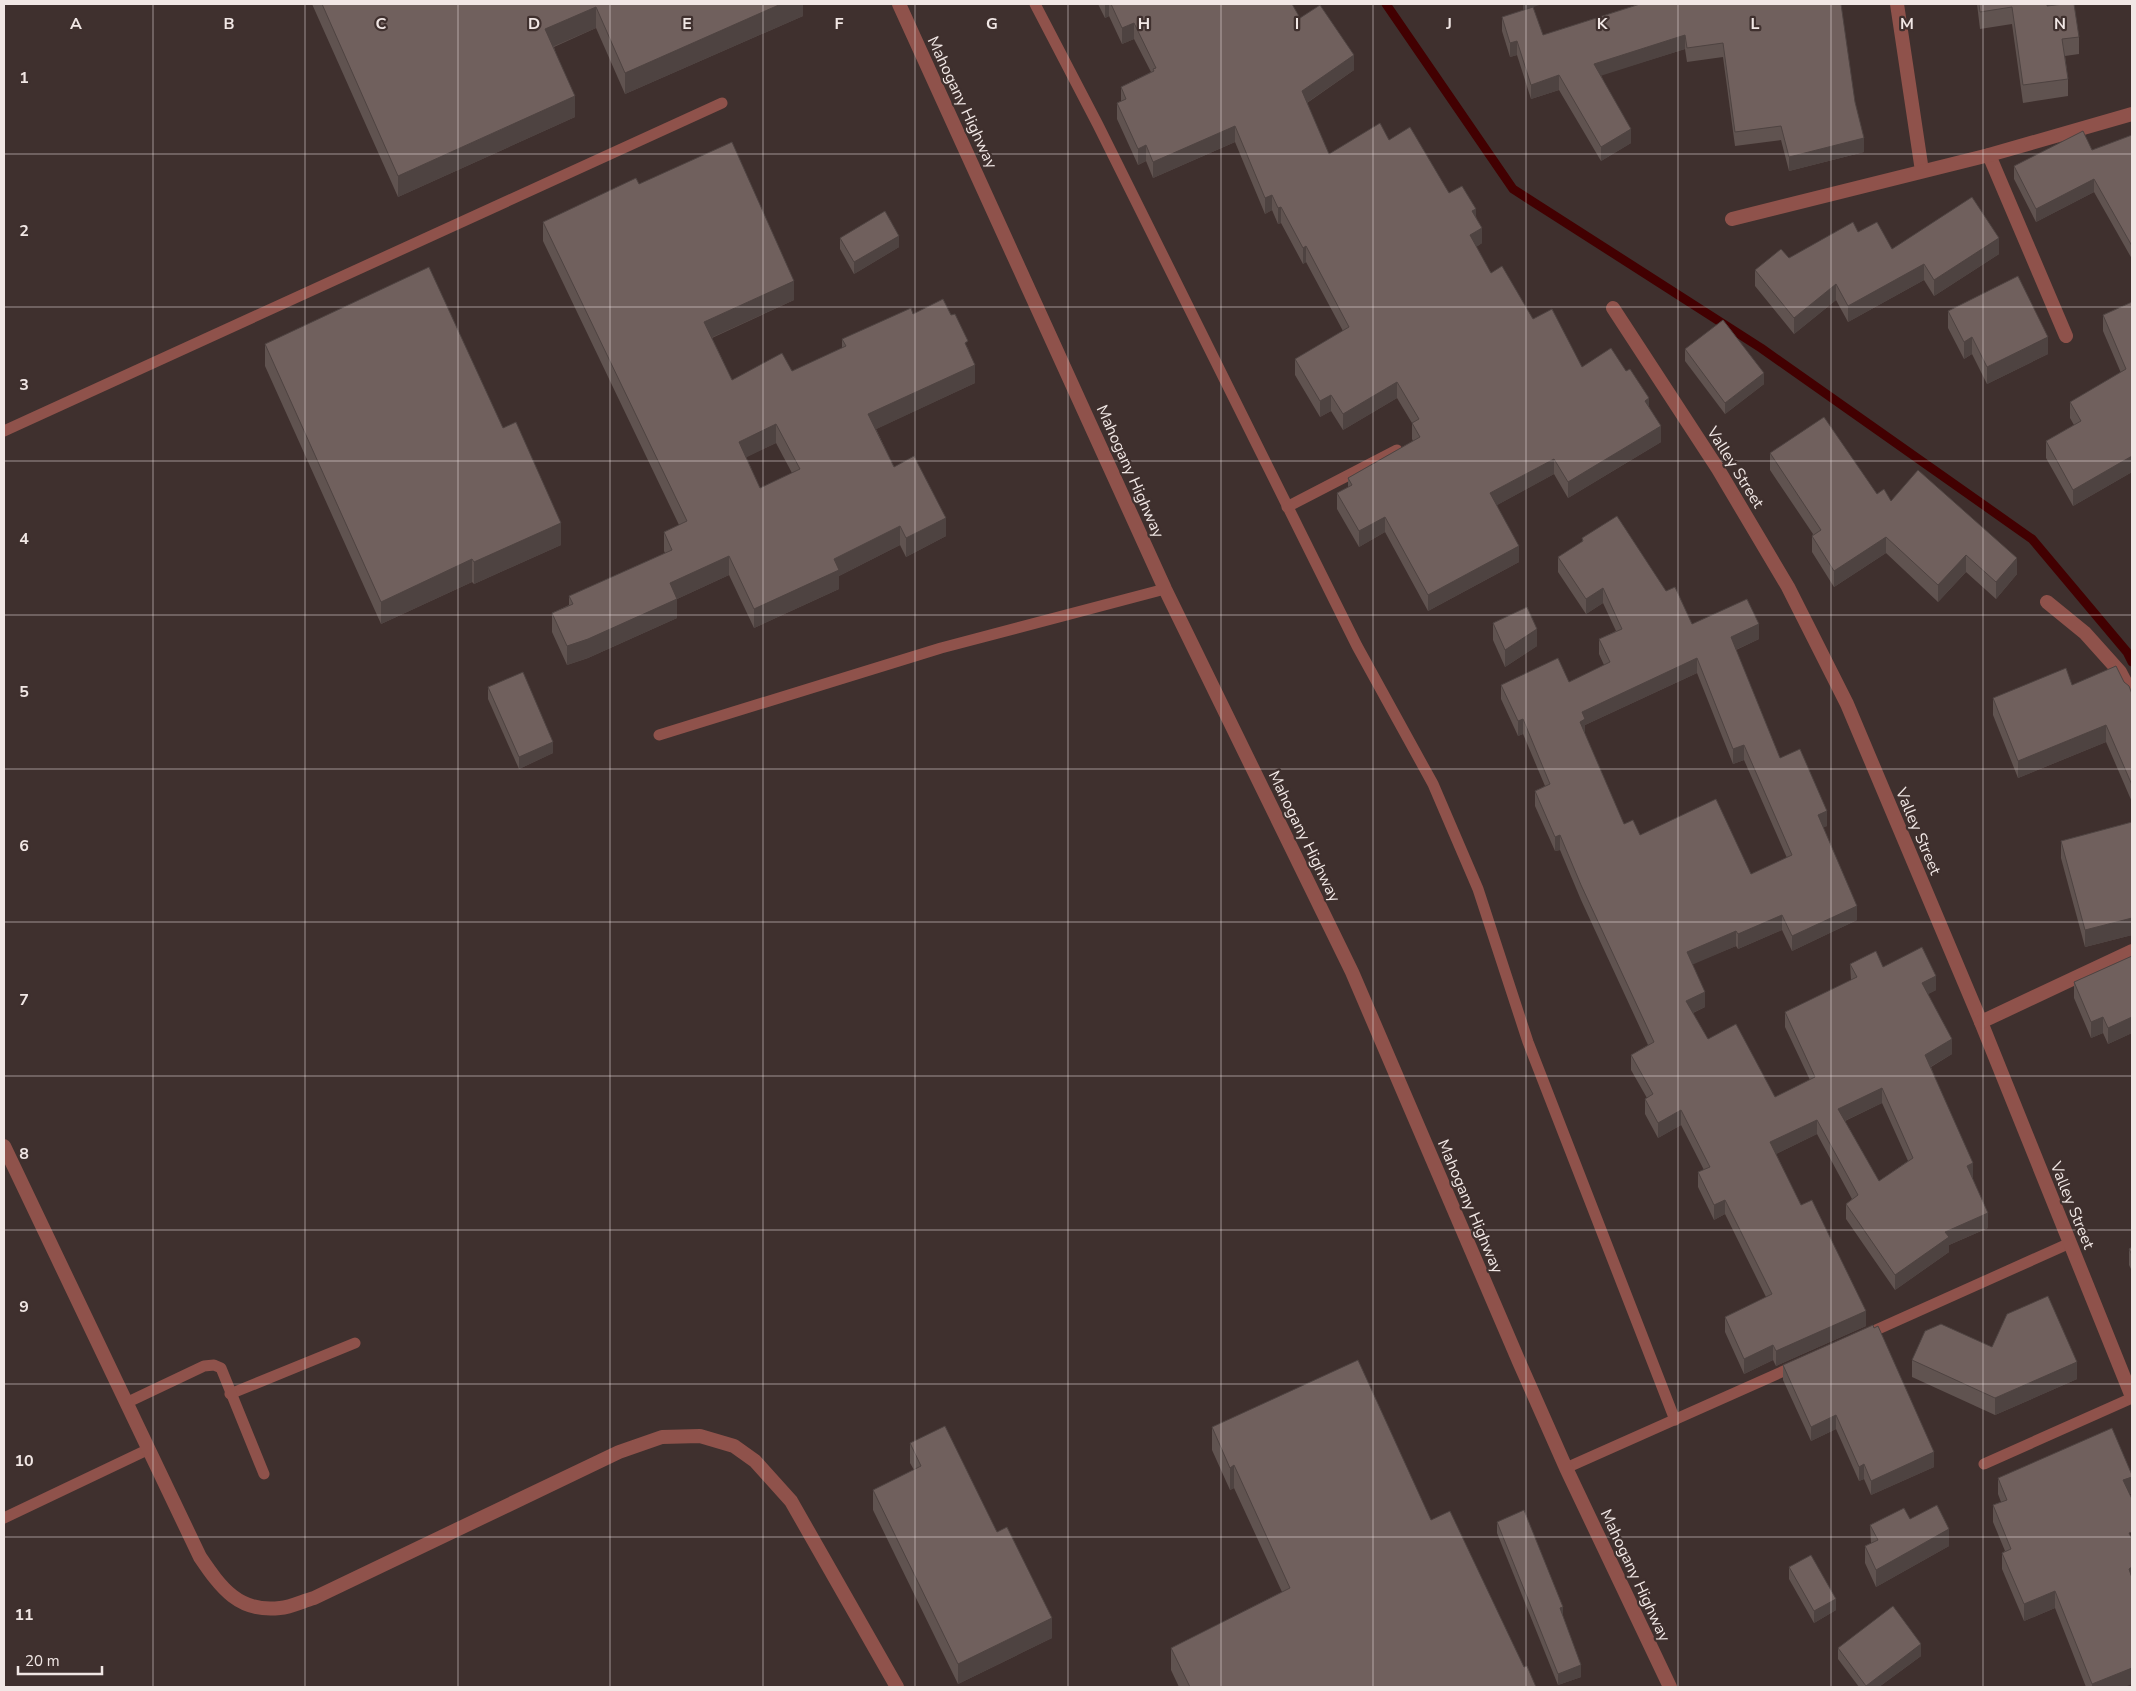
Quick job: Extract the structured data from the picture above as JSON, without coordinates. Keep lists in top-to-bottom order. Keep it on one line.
{"streets":{"street":["Mahogany Highway","Valley Street"]},"scale_bar":"20 m","grid":{"columns":["A","B","C","D","E","F","G","H","I","J","K","L","M","N"],"rows":["1","2","3","4","5","6","7","8","9","10","11"]}}
